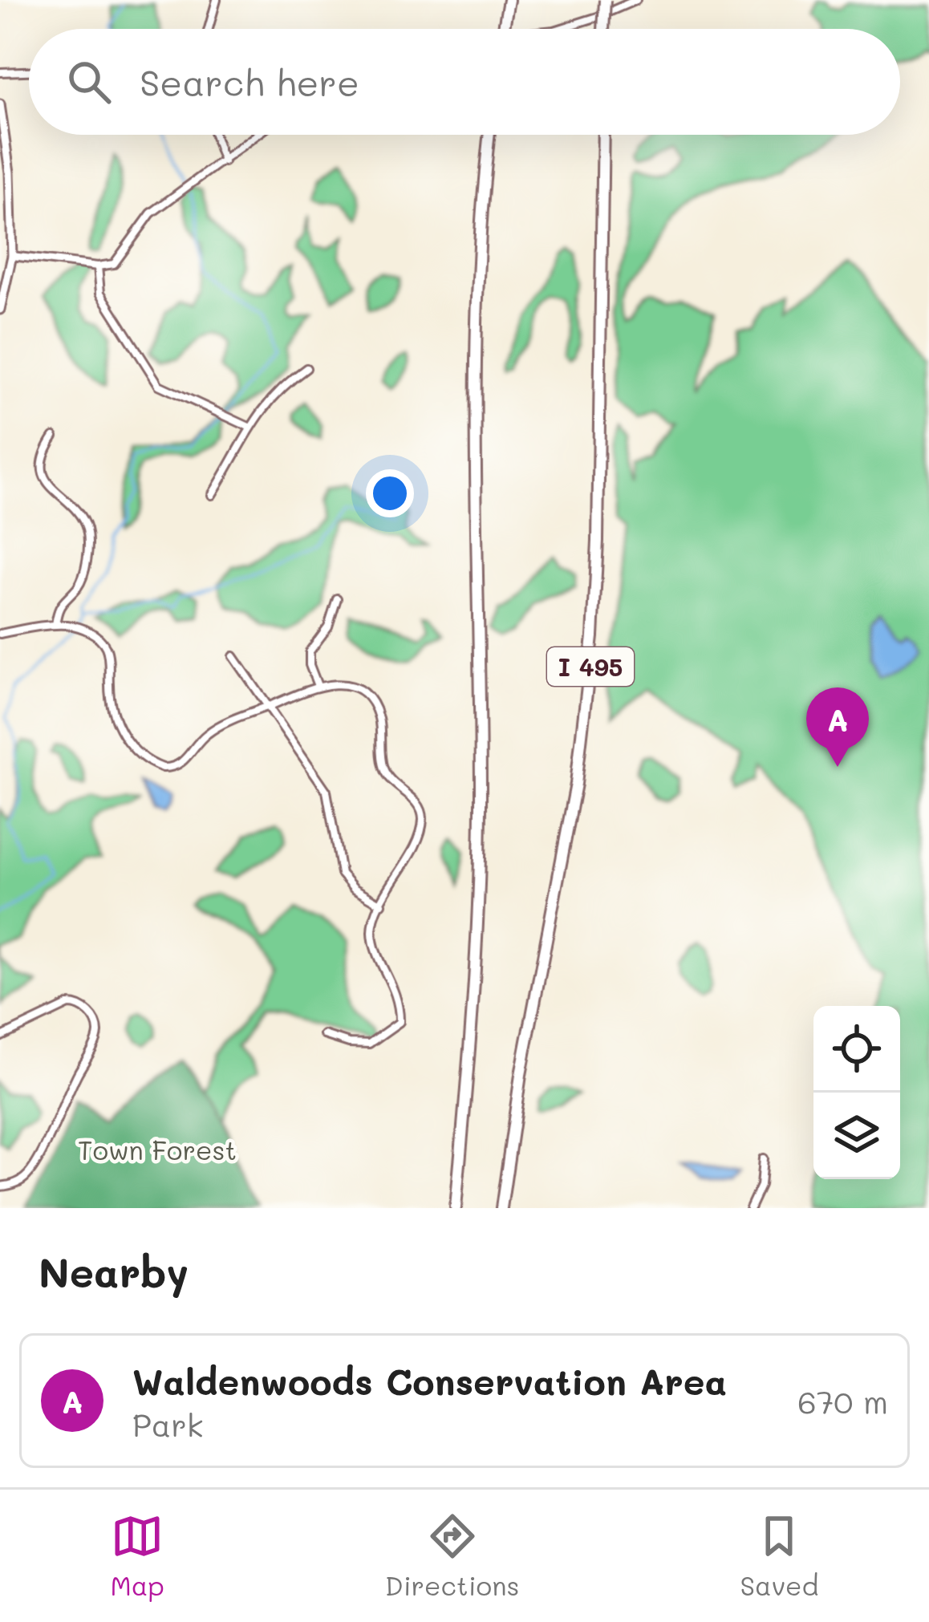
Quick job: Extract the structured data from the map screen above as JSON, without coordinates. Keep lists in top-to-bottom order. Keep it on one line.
{"streets":{"highway":["I 495"]},"parks":["Town Forest"],"page":{"search":"Search here","pins":"A","heading":"Nearby","list":[{"mark":"A","name":"Waldenwoods Conservation Area","note":"Park","value":"670 m"}],"nav":["Map","Directions","Saved"]}}
